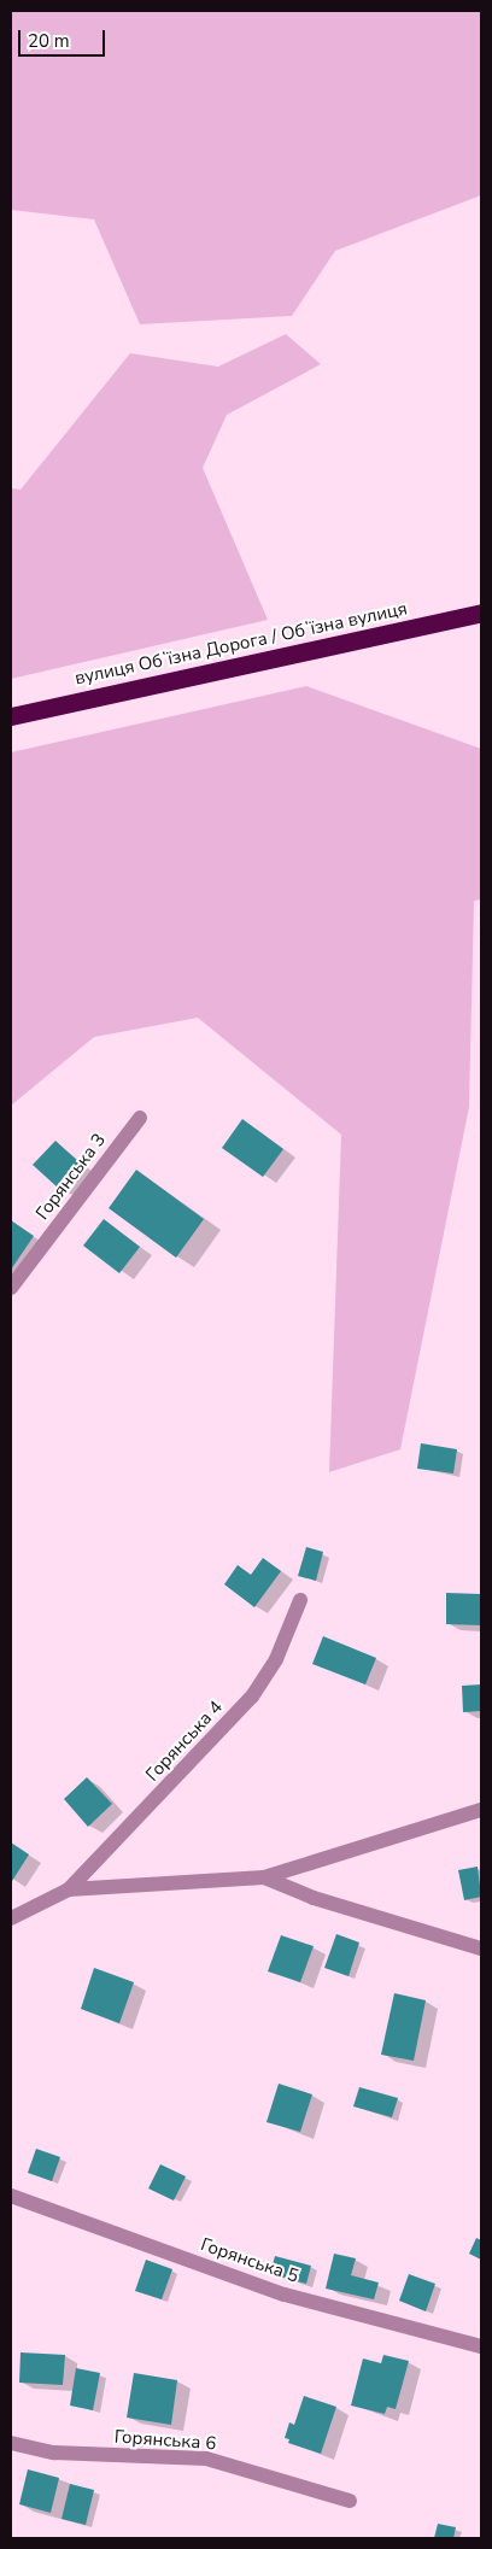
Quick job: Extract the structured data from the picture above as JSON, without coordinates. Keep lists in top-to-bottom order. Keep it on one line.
{"streets":{"highway":["вулиця Обʼїзна Дорога / Обʼїзна вулиця"],"street":["Горянська 3","Горянська 4","Горянська 5","Горянська 6"]},"scale_bar":"20 m"}
